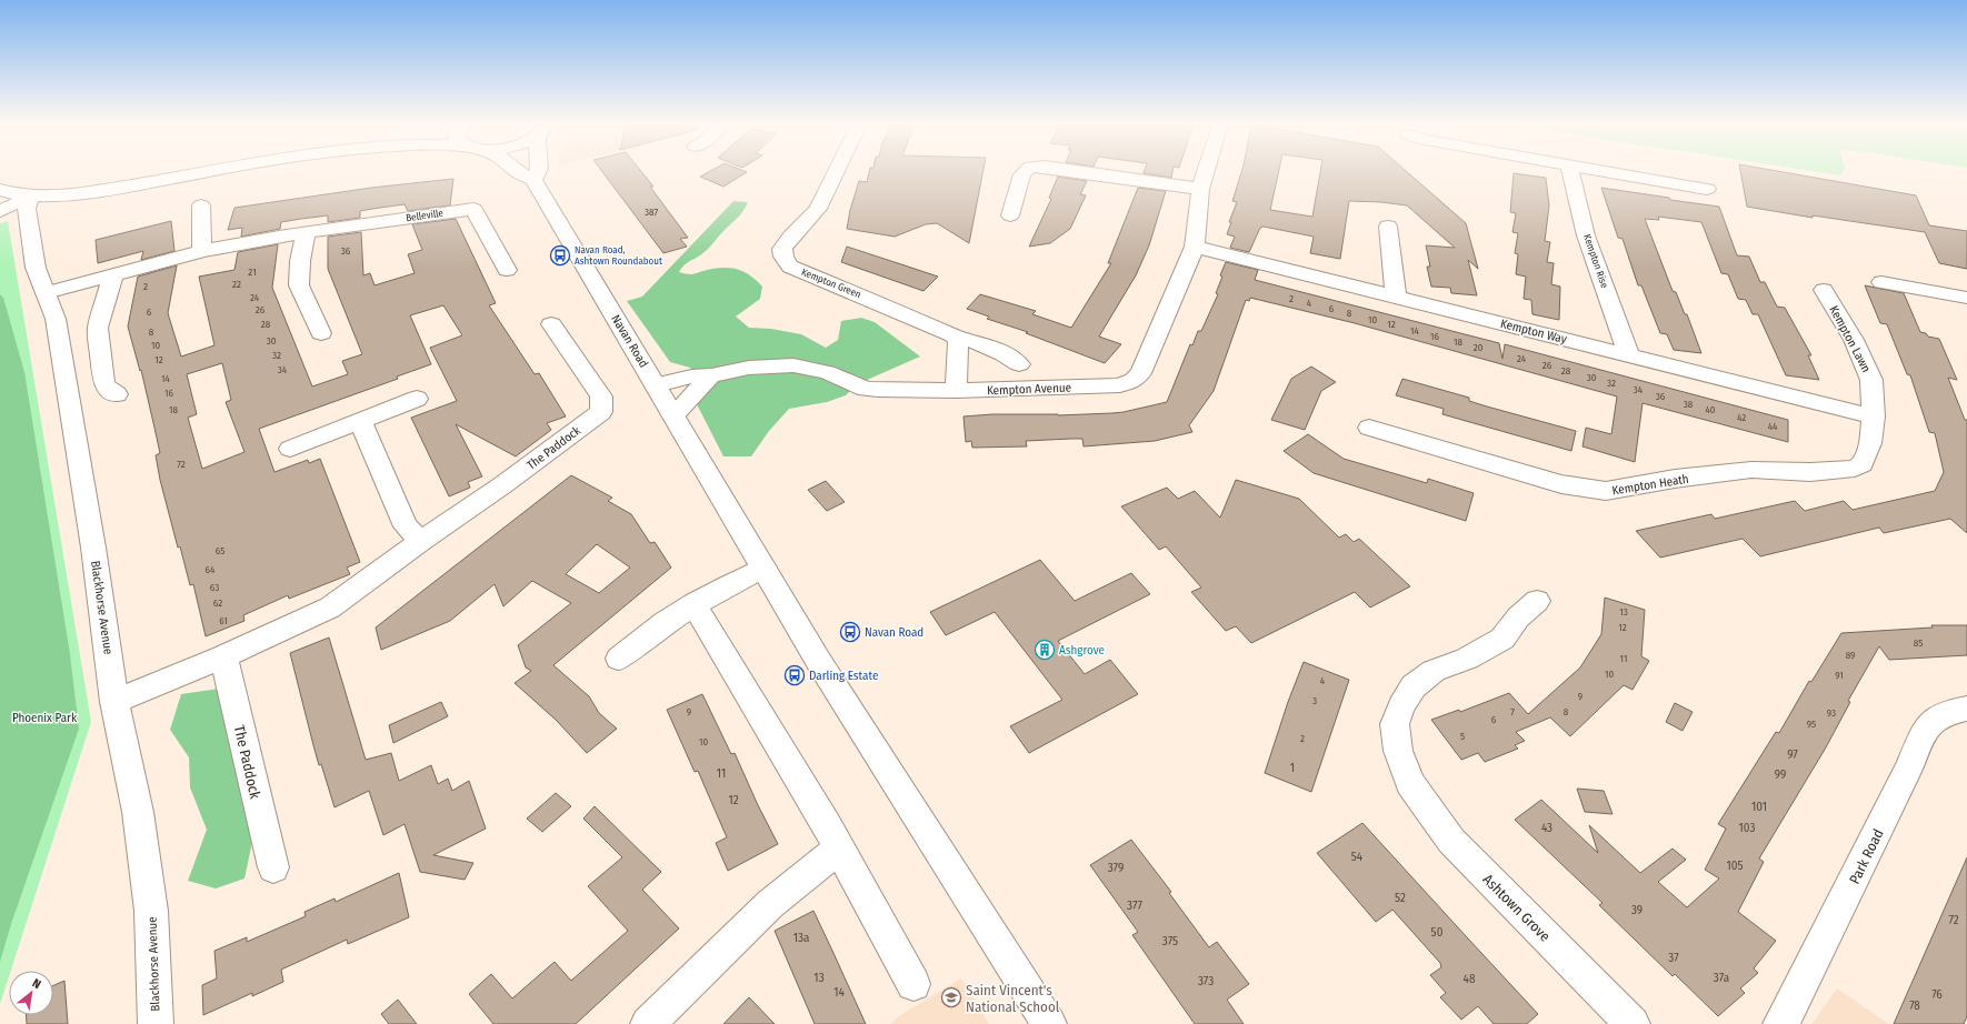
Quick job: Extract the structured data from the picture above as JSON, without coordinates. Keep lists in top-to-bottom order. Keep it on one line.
{"streets":{"street":["Belleville","Kempton Rise","Kempton Green","Kempton Way","Kempton Lawn","Navan Road","Kempton Avenue","The Paddock","Kempton Heath","Blackhorse Avenue","Park Road","Ashtown Grove"]},"crossings":[["Belleville","Blackhorse Avenue"],["Kempton Rise","Kempton Way"],["Kempton Way","Kempton Lawn"],["Kempton Way","Kempton Avenue"],["Kempton Way","Kempton Heath"],["Kempton Lawn","Kempton Heath"],["Navan Road","Kempton Avenue"],["The Paddock","Blackhorse Avenue"]],"parks":["Phoenix Park"],"places":{"bus stop":["Navan Road, Ashtown Roundabout","Navan Road","Darling Estate"],"building":["Ashgrove"],"school or university":["Saint Vincent's National School"]},"house_numbers":["387","36","21","22","2","24","2","4","6","26","6","8","10","28","12","14","8","16","30","18","10","20","32","24","12","26","34","28","30","14","32","34","16","36","38","18","40","42","44","72","65","64","63","62","13","61","12","85","89","11","10","91","4","9","3","9","7","8","93","6","95","5","2","10","97","1","11","99","12","101","43","103","54","105","379","52","377","39","72","50","13a","375","37","13","37a","48","373","14","76","78"],"north":"top right"}
